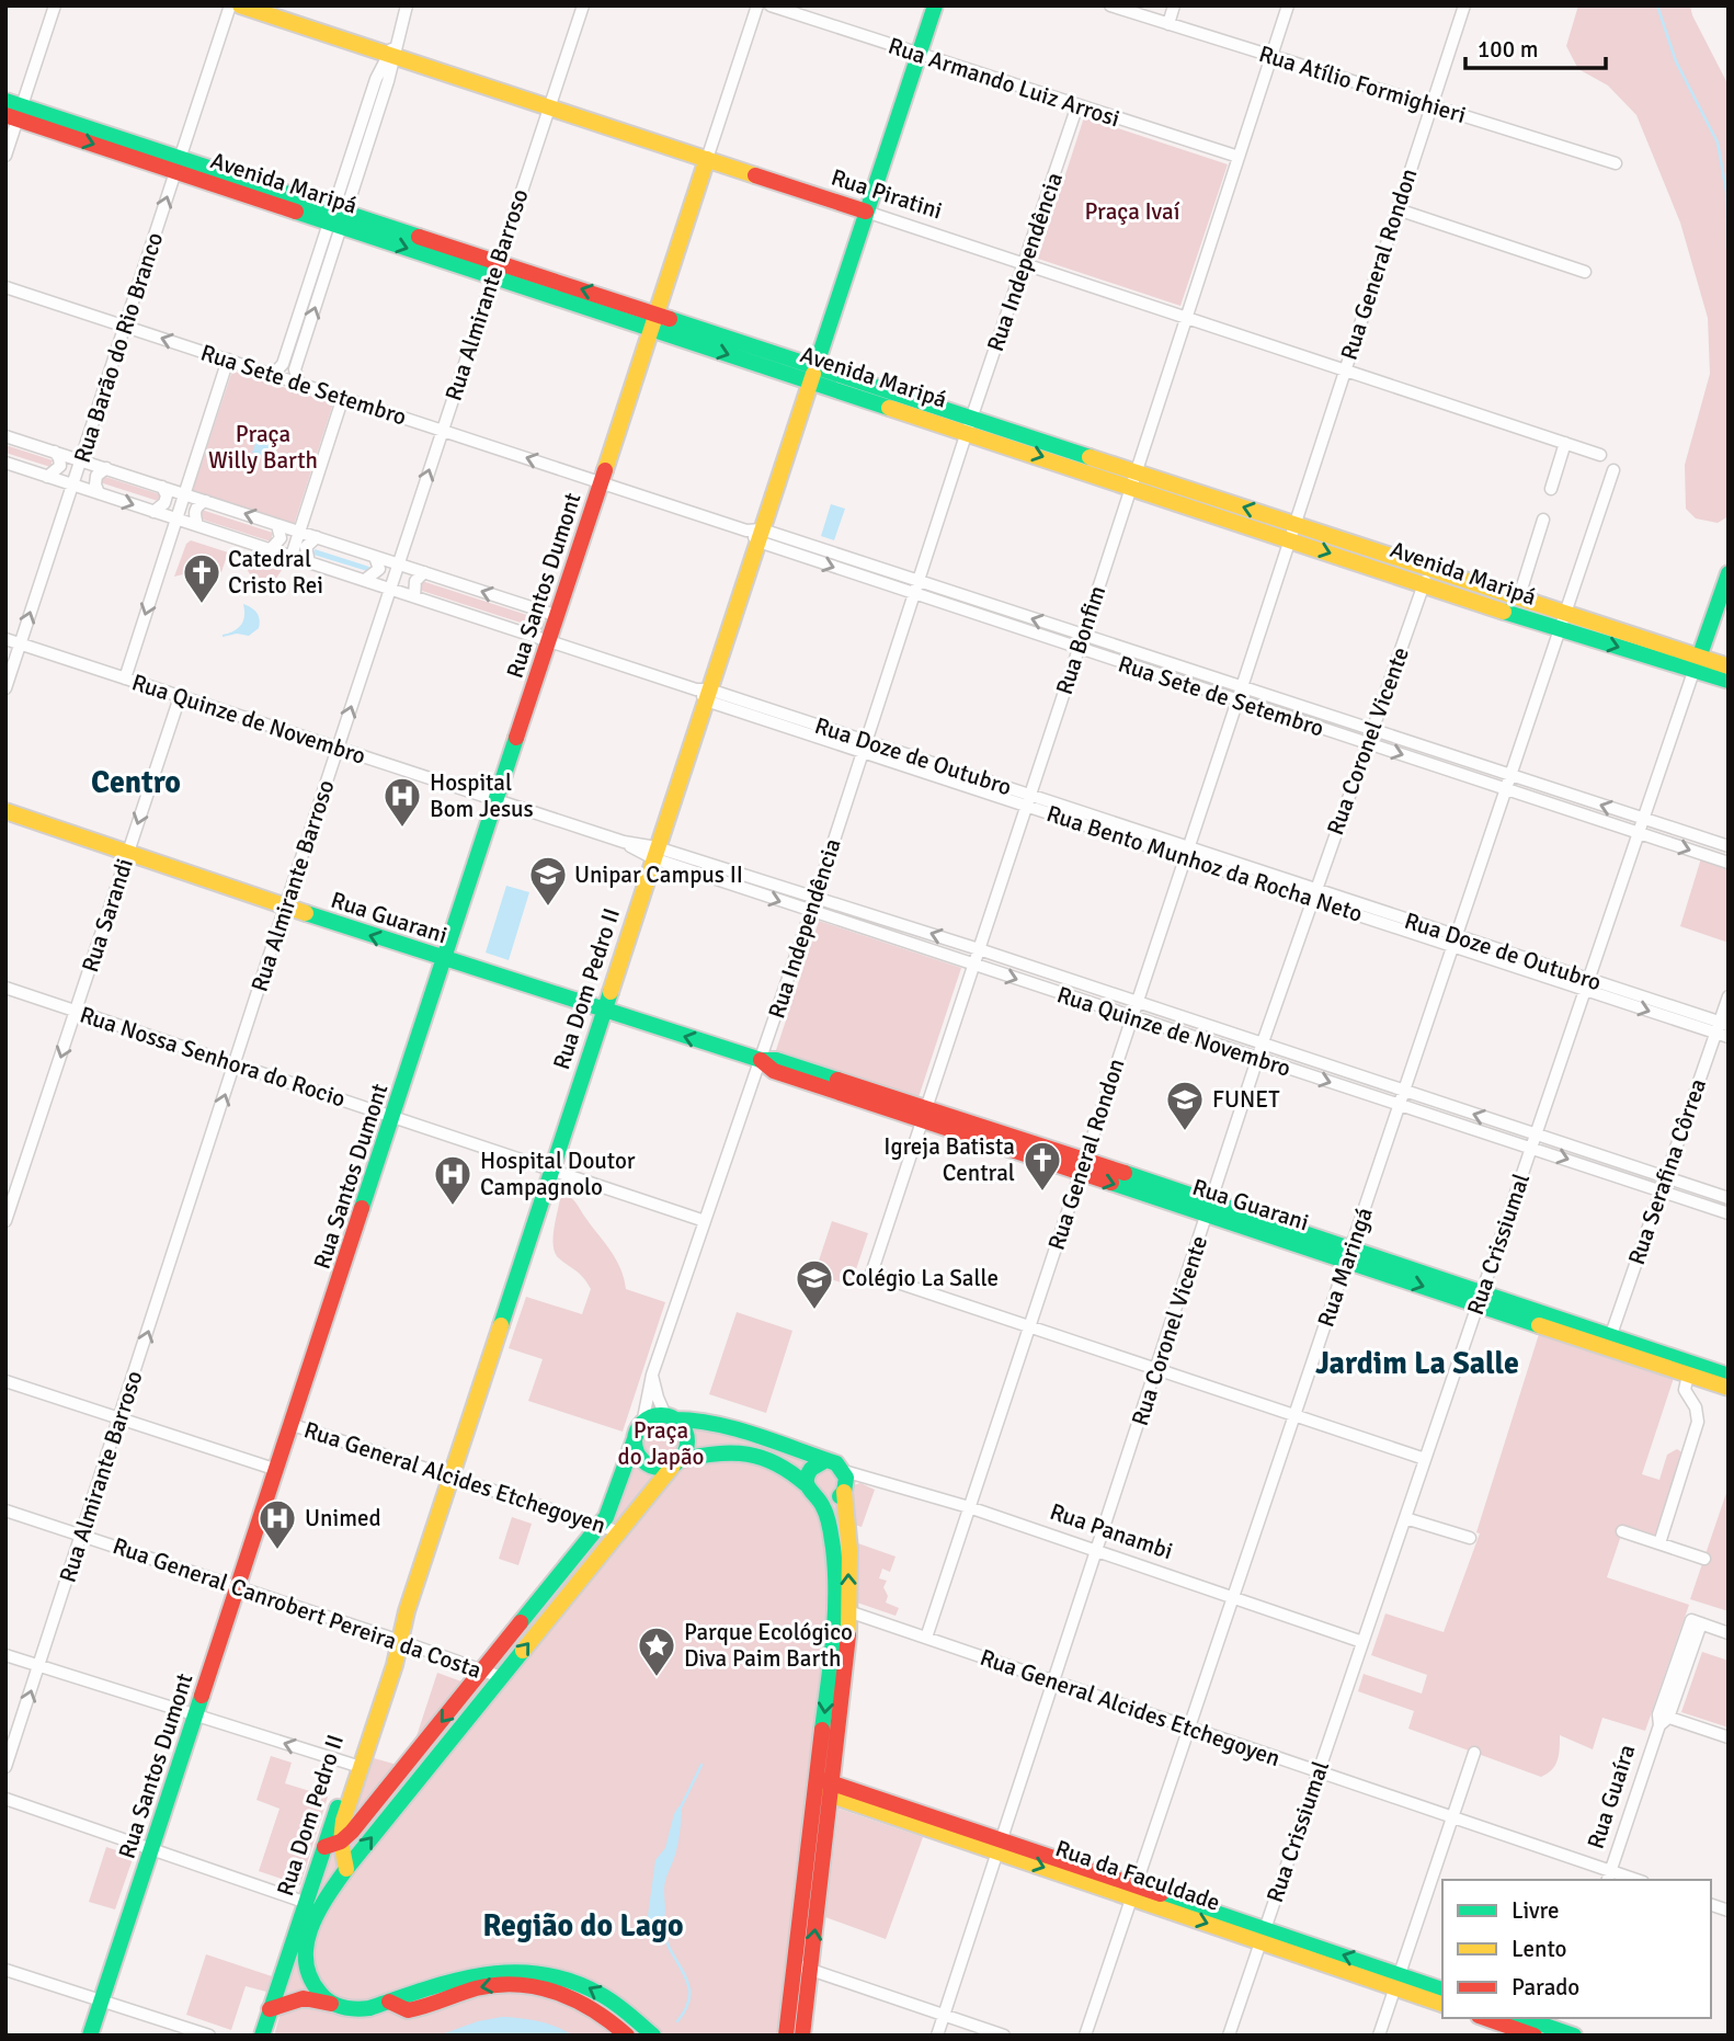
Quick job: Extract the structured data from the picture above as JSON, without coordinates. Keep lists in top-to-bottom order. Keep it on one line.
{"streets":{"street":["Rua Armando Luiz Arrosi","Rua Atílio Formighieri","Avenida Maripá","Rua Piratini","Rua Independência","Rua General Rondon","Rua Almirante Barroso","Rua Barão do Rio Branco","Rua Sete de Setembro","Rua Santos Dumont","Rua Bonfim","Rua Quinze de Novembro","Rua Coronel Vicente","Rua Doze de Outubro","Rua Bento Munhoz da Rocha Neto","Rua Sarandi","Rua Guarani","Rua Dom Pedro II","Rua Nossa Senhora do Rocio","Rua Serafina Côrrea","Rua Crissiumal","Rua Maringá","Rua General Alcides Etchegoyen","Rua Panambi","Rua General Canrobert Pereira da Costa","Rua Guaíra","Rua da Faculdade"]},"crossings":[["Rua Armando Luiz Arrosi","Rua Independência"],["Rua Armando Luiz Arrosi","Rua Bonfim"],["Rua Armando Luiz Arrosi","Rua Dom Pedro II"],["Rua Atílio Formighieri","Rua General Rondon"],["Rua Atílio Formighieri","Rua Bonfim"],["Avenida Maripá","Rua Independência"],["Avenida Maripá","Rua General Rondon"],["Avenida Maripá","Rua Almirante Barroso"],["Avenida Maripá","Rua Barão do Rio Branco"],["Avenida Maripá","Rua Santos Dumont"],["Avenida Maripá","Rua Bonfim"],["Avenida Maripá","Rua Coronel Vicente"],["Avenida Maripá","Rua Dom Pedro II"],["Avenida Maripá","Rua Crissiumal"],["Avenida Maripá","Rua Maringá"],["Rua Piratini","Rua Independência"],["Rua Piratini","Rua General Rondon"],["Rua Piratini","Rua Almirante Barroso"],["Rua Piratini","Rua Santos Dumont"],["Rua Piratini","Rua Bonfim"],["Rua Piratini","Rua Dom Pedro II"],["Rua Independência","Rua Sete de Setembro"],["Rua Independência","Rua Quinze de Novembro"],["Rua Independência","Rua Doze de Outubro"],["Rua Independência","Rua Bento Munhoz da Rocha Neto"],["Rua Independência","Rua Guarani"],["Rua Independência","Rua Nossa Senhora do Rocio"],["Rua General Rondon","Rua Sete de Setembro"],["Rua General Rondon","Rua Bonfim"],["Rua General Rondon","Rua Quinze de Novembro"],["Rua General Rondon","Rua Bento Munhoz da Rocha Neto"],["Rua General Rondon","Rua Guarani"],["Rua General Rondon","Rua General Alcides Etchegoyen"],["Rua General Rondon","Rua Panambi"],["Rua Almirante Barroso","Rua Sete de Setembro"],["Rua Almirante Barroso","Rua Quinze de Novembro"],["Rua Almirante Barroso","Rua Doze de Outubro"],["Rua Almirante Barroso","Rua Guarani"],["Rua Almirante Barroso","Rua Nossa Senhora do Rocio"],["Rua Almirante Barroso","Rua General Canrobert Pereira da Costa"],["Rua Barão do Rio Branco","Rua Sete de Setembro"],["Rua Barão do Rio Branco","Rua Quinze de Novembro"],["Rua Barão do Rio Branco","Rua Doze de Outubro"],["Rua Sete de Setembro","Rua Santos Dumont"],["Rua Sete de Setembro","Rua Bonfim"],["Rua Sete de Setembro","Rua Coronel Vicente"],["Rua Sete de Setembro","Rua Dom Pedro II"],["Rua Sete de Setembro","Rua Crissiumal"],["Rua Sete de Setembro","Rua Maringá"],["Rua Santos Dumont","Rua Quinze de Novembro"],["Rua Santos Dumont","Rua Doze de Outubro"],["Rua Santos Dumont","Rua Guarani"],["Rua Santos Dumont","Rua Nossa Senhora do Rocio"],["Rua Santos Dumont","Rua General Alcides Etchegoyen"],["Rua Santos Dumont","Rua General Canrobert Pereira da Costa"],["Rua Bonfim","Rua Quinze de Novembro"],["Rua Bonfim","Rua Bento Munhoz da Rocha Neto"],["Rua Bonfim","Rua Guarani"],["Rua Quinze de Novembro","Rua Coronel Vicente"],["Rua Quinze de Novembro","Rua Sarandi"],["Rua Quinze de Novembro","Rua Dom Pedro II"],["Rua Quinze de Novembro","Rua Serafina Côrrea"],["Rua Quinze de Novembro","Rua Crissiumal"],["Rua Quinze de Novembro","Rua Maringá"],["Rua Coronel Vicente","Rua Bento Munhoz da Rocha Neto"],["Rua Coronel Vicente","Rua Guarani"],["Rua Coronel Vicente","Rua General Alcides Etchegoyen"],["Rua Coronel Vicente","Rua Panambi"],["Rua Coronel Vicente","Rua da Faculdade"],["Rua Doze de Outubro","Rua Bento Munhoz da Rocha Neto"],["Rua Doze de Outubro","Rua Dom Pedro II"],["Rua Bento Munhoz da Rocha Neto","Rua Serafina Côrrea"],["Rua Bento Munhoz da Rocha Neto","Rua Crissiumal"],["Rua Bento Munhoz da Rocha Neto","Rua Maringá"],["Rua Sarandi","Rua Guarani"],["Rua Sarandi","Rua Nossa Senhora do Rocio"],["Rua Guarani","Rua Dom Pedro II"],["Rua Guarani","Rua Serafina Côrrea"],["Rua Guarani","Rua Crissiumal"],["Rua Guarani","Rua Maringá"],["Rua Dom Pedro II","Rua Nossa Senhora do Rocio"],["Rua Dom Pedro II","Rua General Alcides Etchegoyen"],["Rua Dom Pedro II","Rua General Canrobert Pereira da Costa"],["Rua Crissiumal","Rua General Alcides Etchegoyen"],["Rua Crissiumal","Rua Panambi"],["Rua Crissiumal","Rua da Faculdade"],["Rua Maringá","Rua General Alcides Etchegoyen"],["Rua Maringá","Rua Panambi"],["Rua Maringá","Rua da Faculdade"],["Rua General Alcides Etchegoyen","Rua Guaíra"]],"one_way":["Rua Almirante Barroso","Rua Barão do Rio Branco","Rua Sarandi"],"districts":["Centro","Jardim La Salle","Região do Lago"],"parks":["Praça Ivaí","Praça Willy Barth","Praça do Japão"],"places":{"church":["Catedral Cristo Rei","Igreja Batista Central"],"hospital":["Hospital Bom Jesus","Hospital Doutor Campagnolo","Unimed"],"school or university":["Unipar Campus II","FUNET","Colégio La Salle"],"place":["Parque Ecológico Diva Paim Barth"]},"legend":["Livre","Lento","Parado"],"scale_bar":"100 m"}
